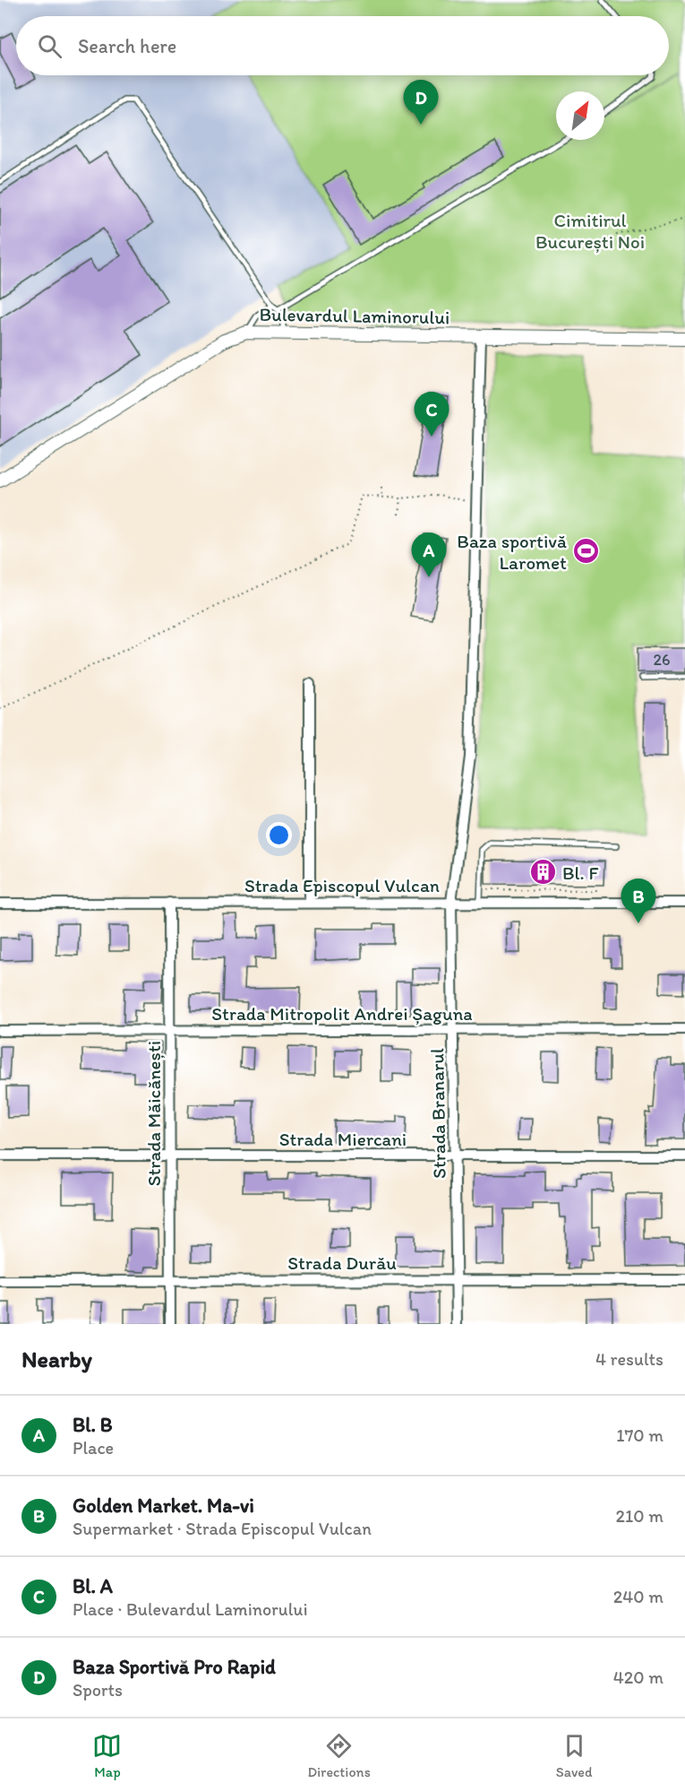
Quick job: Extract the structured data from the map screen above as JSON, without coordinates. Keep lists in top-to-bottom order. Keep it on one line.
{"streets":{"street":["Bulevardul Laminorului","Strada Episcopul Vulcan","Strada Mitropolit Andrei Șaguna","Strada Măicănești","Strada Branarul","Strada Miercani","Strada Durău"]},"crossings":[["Bulevardul Laminorului","Strada Branarul"],["Strada Episcopul Vulcan","Strada Măicănești"],["Strada Episcopul Vulcan","Strada Branarul"],["Strada Mitropolit Andrei Șaguna","Strada Măicănești"],["Strada Mitropolit Andrei Șaguna","Strada Branarul"],["Strada Măicănești","Strada Miercani"],["Strada Măicănești","Strada Durău"],["Strada Branarul","Strada Miercani"],["Strada Branarul","Strada Durău"]],"parks":["Cimitirul București Noi"],"places":{"sports":["Baza sportivă Laromet"],"building":["Bl. F"]},"house_numbers":["26"],"north":"top right","page":{"search":"Search here","pins":["D","C","A","B"],"heading":["Nearby","4 results"],"list":[{"mark":"A","name":"Bl. B","note":"Place","value":"170 m"},{"mark":"B","name":"Golden Market. Ma-vi","note":"Supermarket · Strada Episcopul Vulcan","value":"210 m"},{"mark":"C","name":"Bl. A","note":"Place · Bulevardul Laminorului","value":"240 m"},{"mark":"D","name":"Baza Sportivă Pro Rapid","note":"Sports","value":"420 m"}],"nav":["Map","Directions","Saved"]}}
